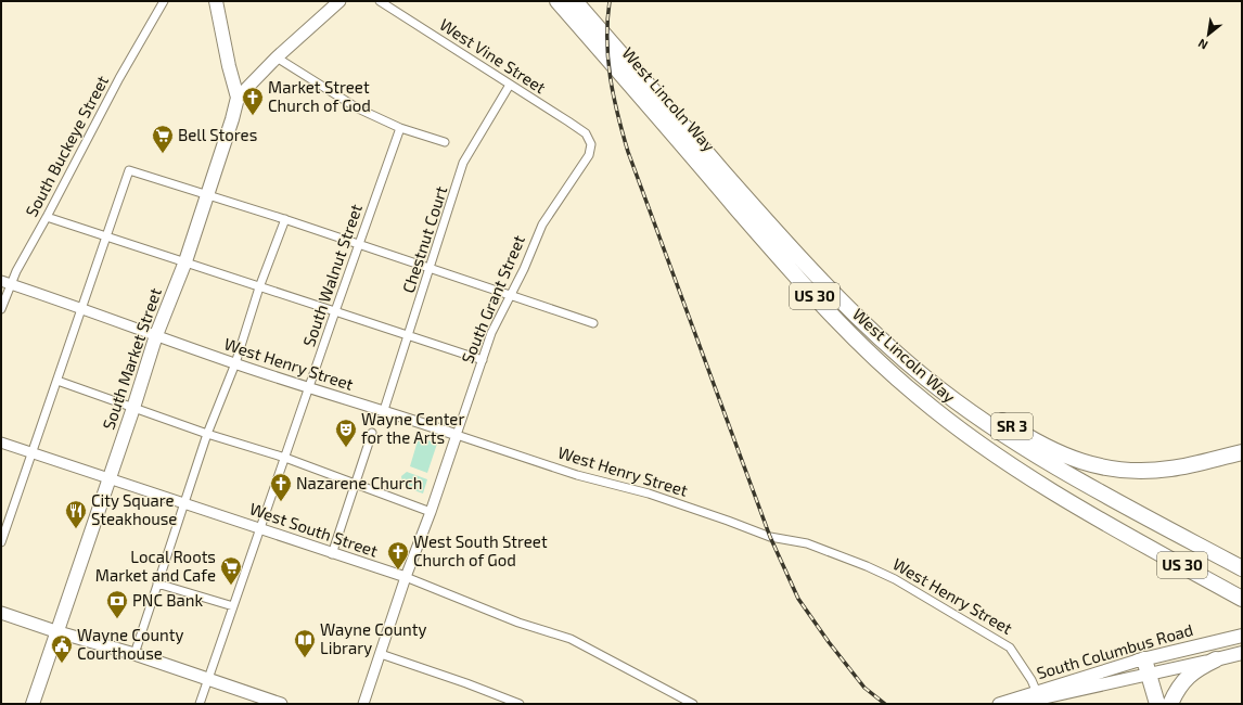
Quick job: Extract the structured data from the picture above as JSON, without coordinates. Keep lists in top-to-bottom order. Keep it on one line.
{"streets":{"highway":["West Lincoln Way","US 30","SR 3"],"main road":["South Market Street","South Columbus Road"],"street":["West Vine Street","South Buckeye Street","Chestnut Court","South Walnut Street","South Grant Street","West Henry Street","West South Street"]},"crossings":[["West Vine Street","Chestnut Court"],["West Vine Street","South Grant Street"],["West Lincoln Way","SR 3"],["South Buckeye Street","West Henry Street"],["Chestnut Court","West Henry Street"],["South Walnut Street","West Henry Street"],["South Walnut Street","West South Street"],["South Grant Street","West Henry Street"],["South Grant Street","West South Street"],["South Market Street","West Henry Street"],["South Market Street","West South Street"],["West Henry Street","South Columbus Road"]],"places":{"church":["Market Street Church of God","Nazarene Church","West South Street Church of God"],"supermarket":["Bell Stores","Local Roots Market and Cafe"],"theatre":["Wayne Center for the Arts"],"restaurant":["City Square Steakhouse"],"bank":["PNC Bank"],"library":["Wayne County Library"],"public building":["Wayne County Courthouse"]},"north":"bottom left"}
